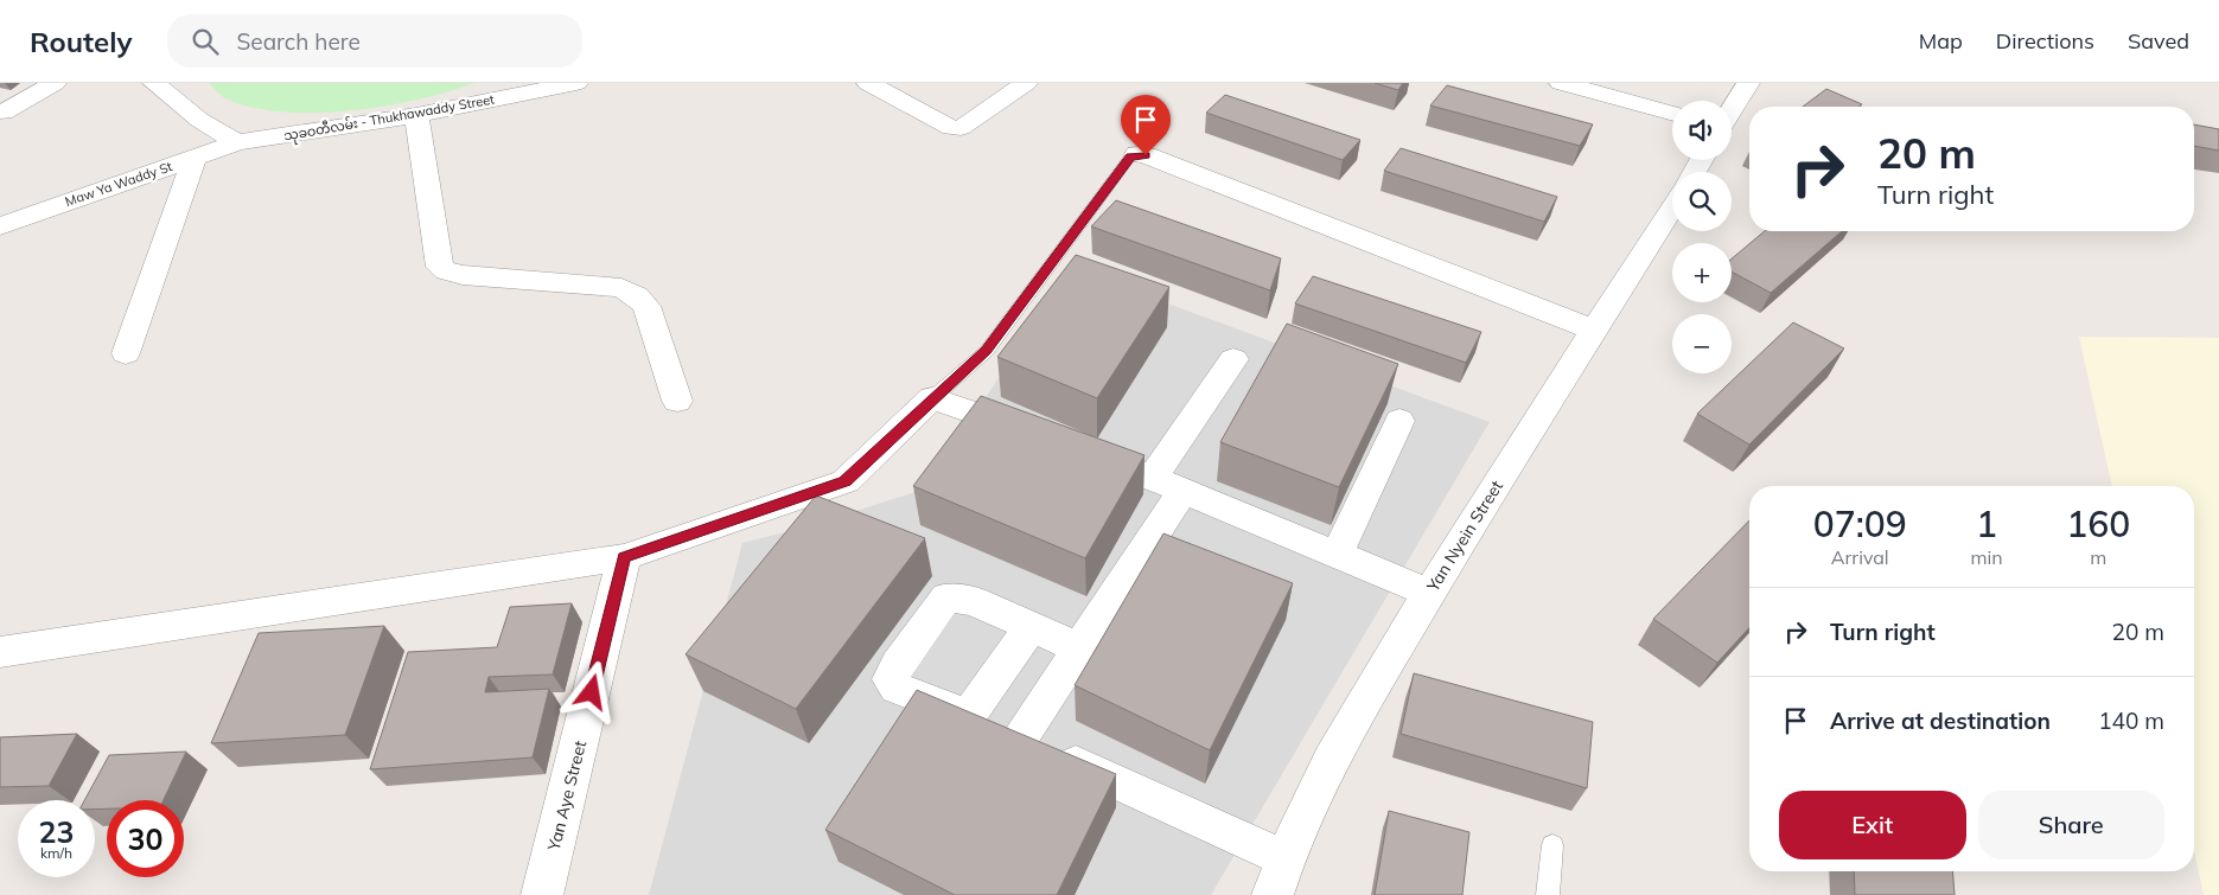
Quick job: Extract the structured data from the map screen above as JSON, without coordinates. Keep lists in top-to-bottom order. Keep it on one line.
{"streets":{"street":["သုခဝတီလမ်း - Thukhawaddy Street","Maw Ya Waddy St","Yan Nyein Street","Yan Aye Street"]},"crossings":[["သုခဝတီလမ်း - Thukhawaddy Street","Maw Ya Waddy St"]],"page":{"header":"Routely","search":"Search here","nav":["Map","Directions","Saved"],"map_buttons":["+","−"],"turn":["20 m","Turn right"],"eta":["07:09","Arrival","1","min","160","m"],"list":[{"name":"Turn right","value":"20 m"},{"name":"Arrive at destination","value":"140 m"}],"buttons":["Exit","Share"],"speed":"23 km/h","limit":"30"}}
